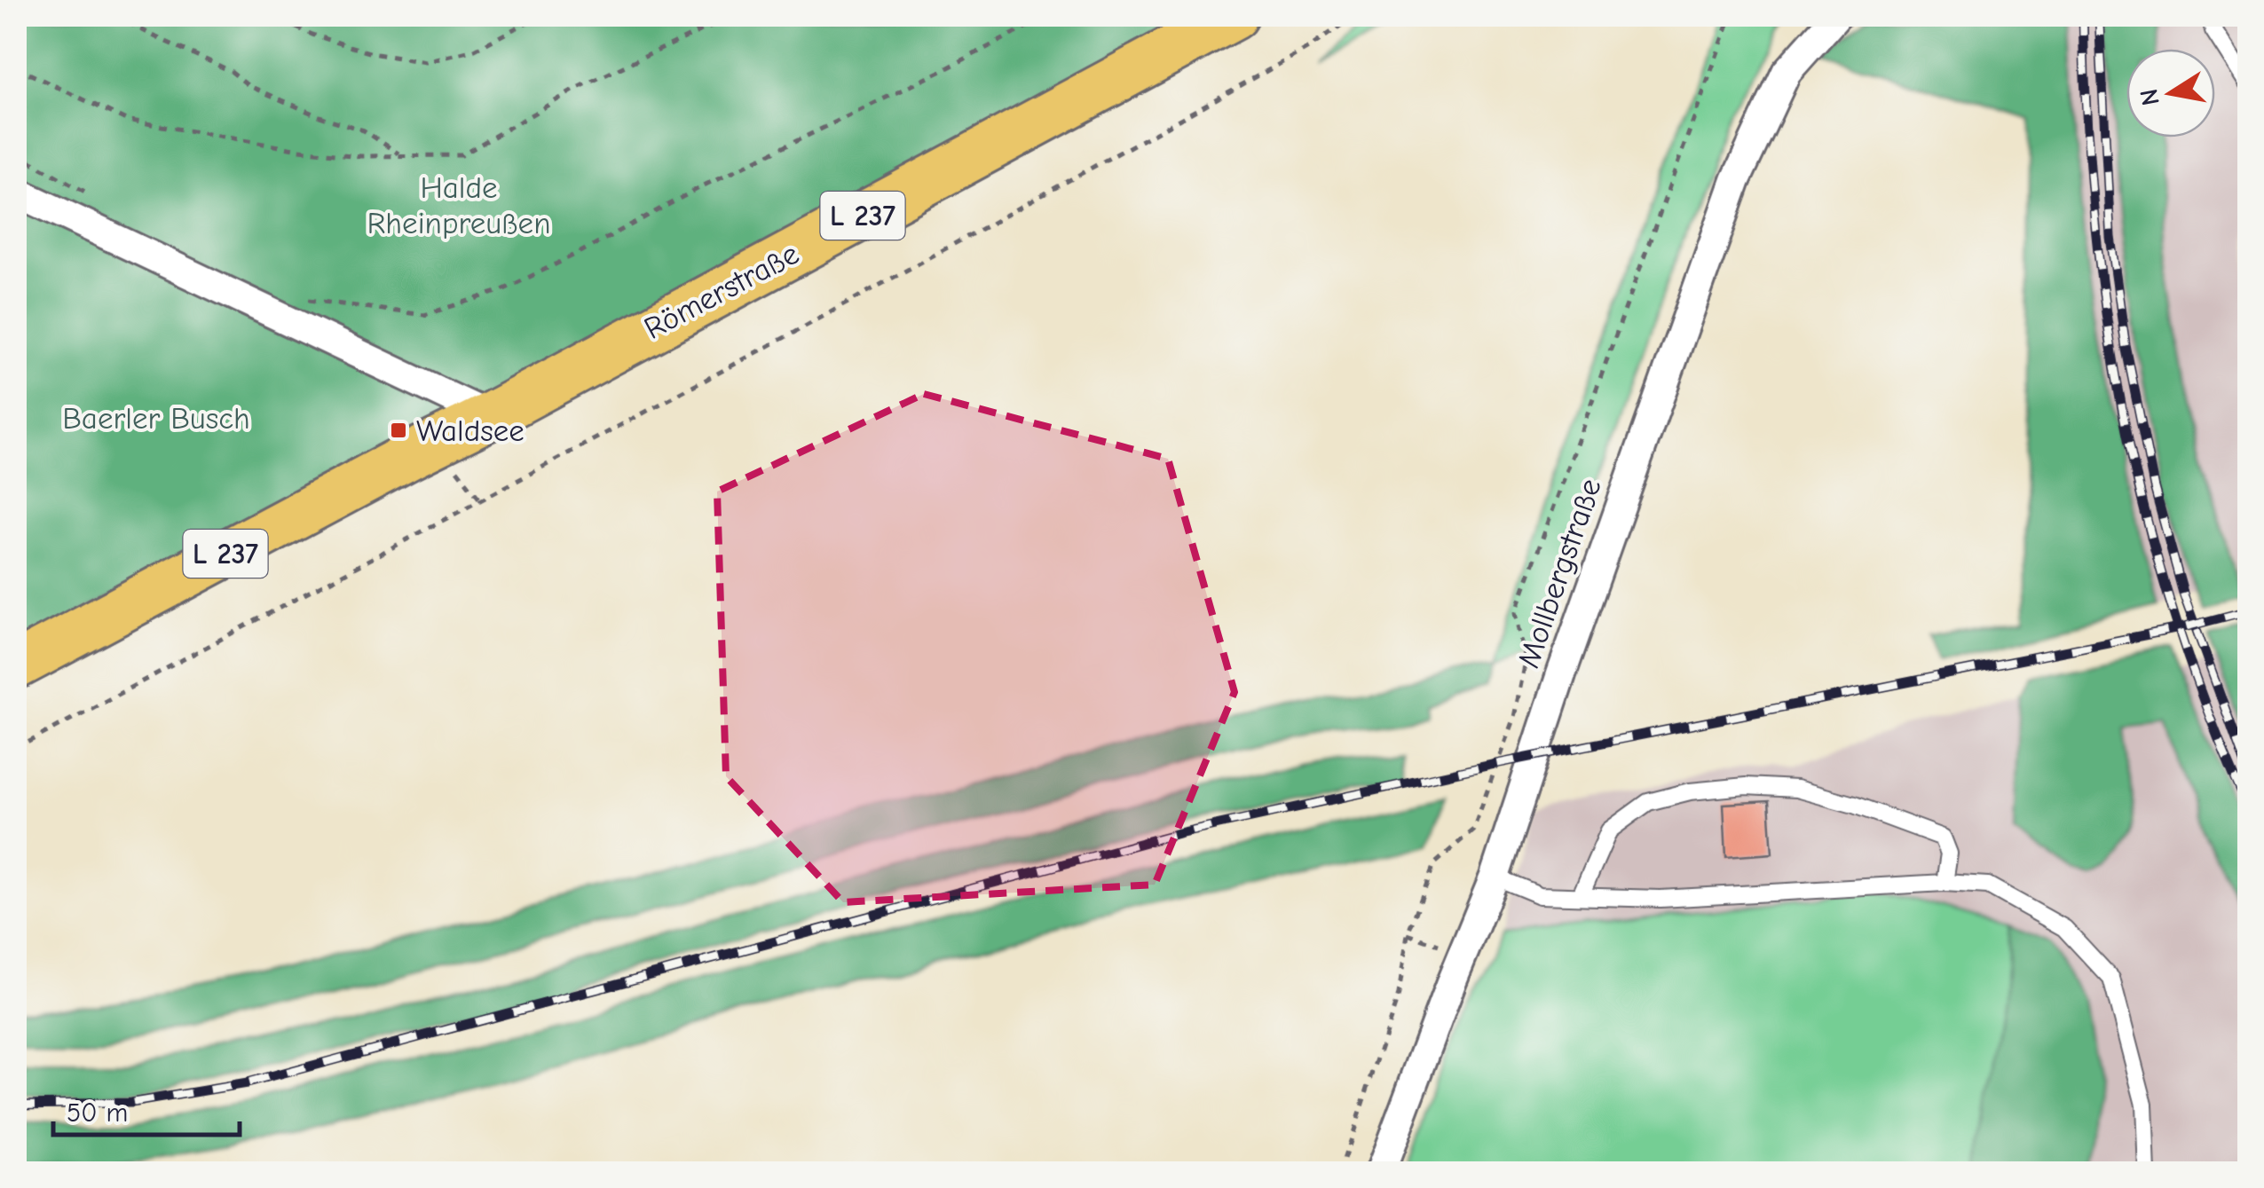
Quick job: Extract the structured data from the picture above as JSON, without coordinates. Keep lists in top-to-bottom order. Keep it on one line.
{"streets":{"main road":["L 237","Römerstraße"],"street":["Mollbergstraße"]},"parks":["Halde Rheinpreußen","Baerler Busch"],"places":{"transit":["Waldsee"]},"scale_bar":"50 m","north":"left"}
